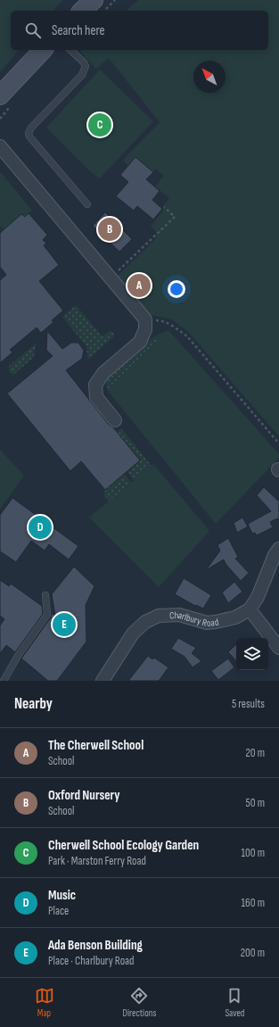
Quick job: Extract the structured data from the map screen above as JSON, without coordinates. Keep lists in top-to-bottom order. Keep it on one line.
{"streets":{"street":["Charlbury Road"]},"north":"top left","page":{"search":"Search here","pins":["C","B","A","D","E"],"heading":["Nearby","5 results"],"list":[{"mark":"A","name":"The Cherwell School","note":"School","value":"20 m"},{"mark":"B","name":"Oxford Nursery","note":"School","value":"50 m"},{"mark":"C","name":"Cherwell School Ecology Garden","note":"Park · Marston Ferry Road","value":"100 m"},{"mark":"D","name":"Music","note":"Place","value":"160 m"},{"mark":"E","name":"Ada Benson Building","note":"Place · Charlbury Road","value":"200 m"}],"nav":["Map","Directions","Saved"]}}
